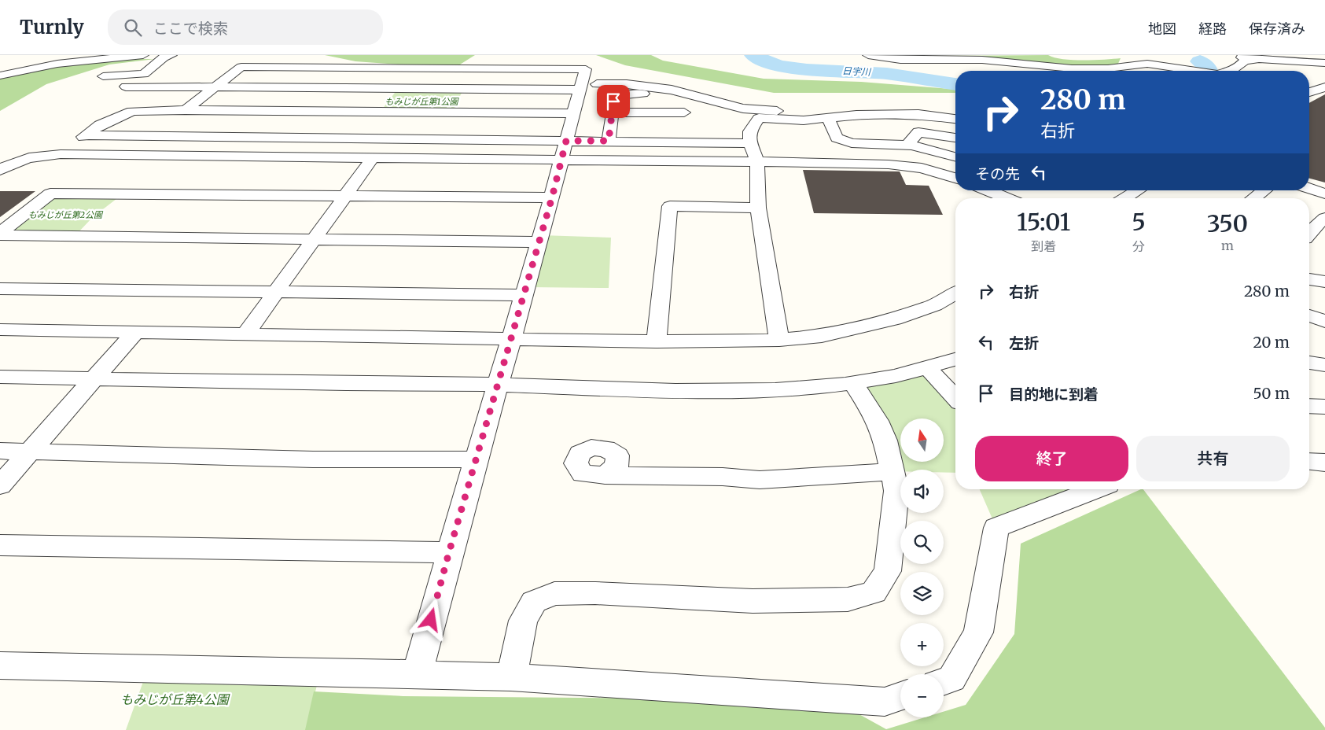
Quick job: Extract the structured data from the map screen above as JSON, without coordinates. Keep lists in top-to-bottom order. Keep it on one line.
{"water":["日宇川"],"parks":["もみじが丘第1公園","もみじが丘第2公園","もみじが丘第4公園"],"north":"top","page":{"header":"Turnly","search":"ここで検索","nav":["地図","経路","保存済み"],"turn":["280 m","右折"],"then":"その先","eta":["15:01","到着","5","分","350","m"],"list":[{"name":"右折","value":"280 m"},{"name":"左折","value":"20 m"},{"name":"目的地に到着","value":"50 m"}],"map_buttons":["+","−"],"buttons":["終了","共有"]}}
